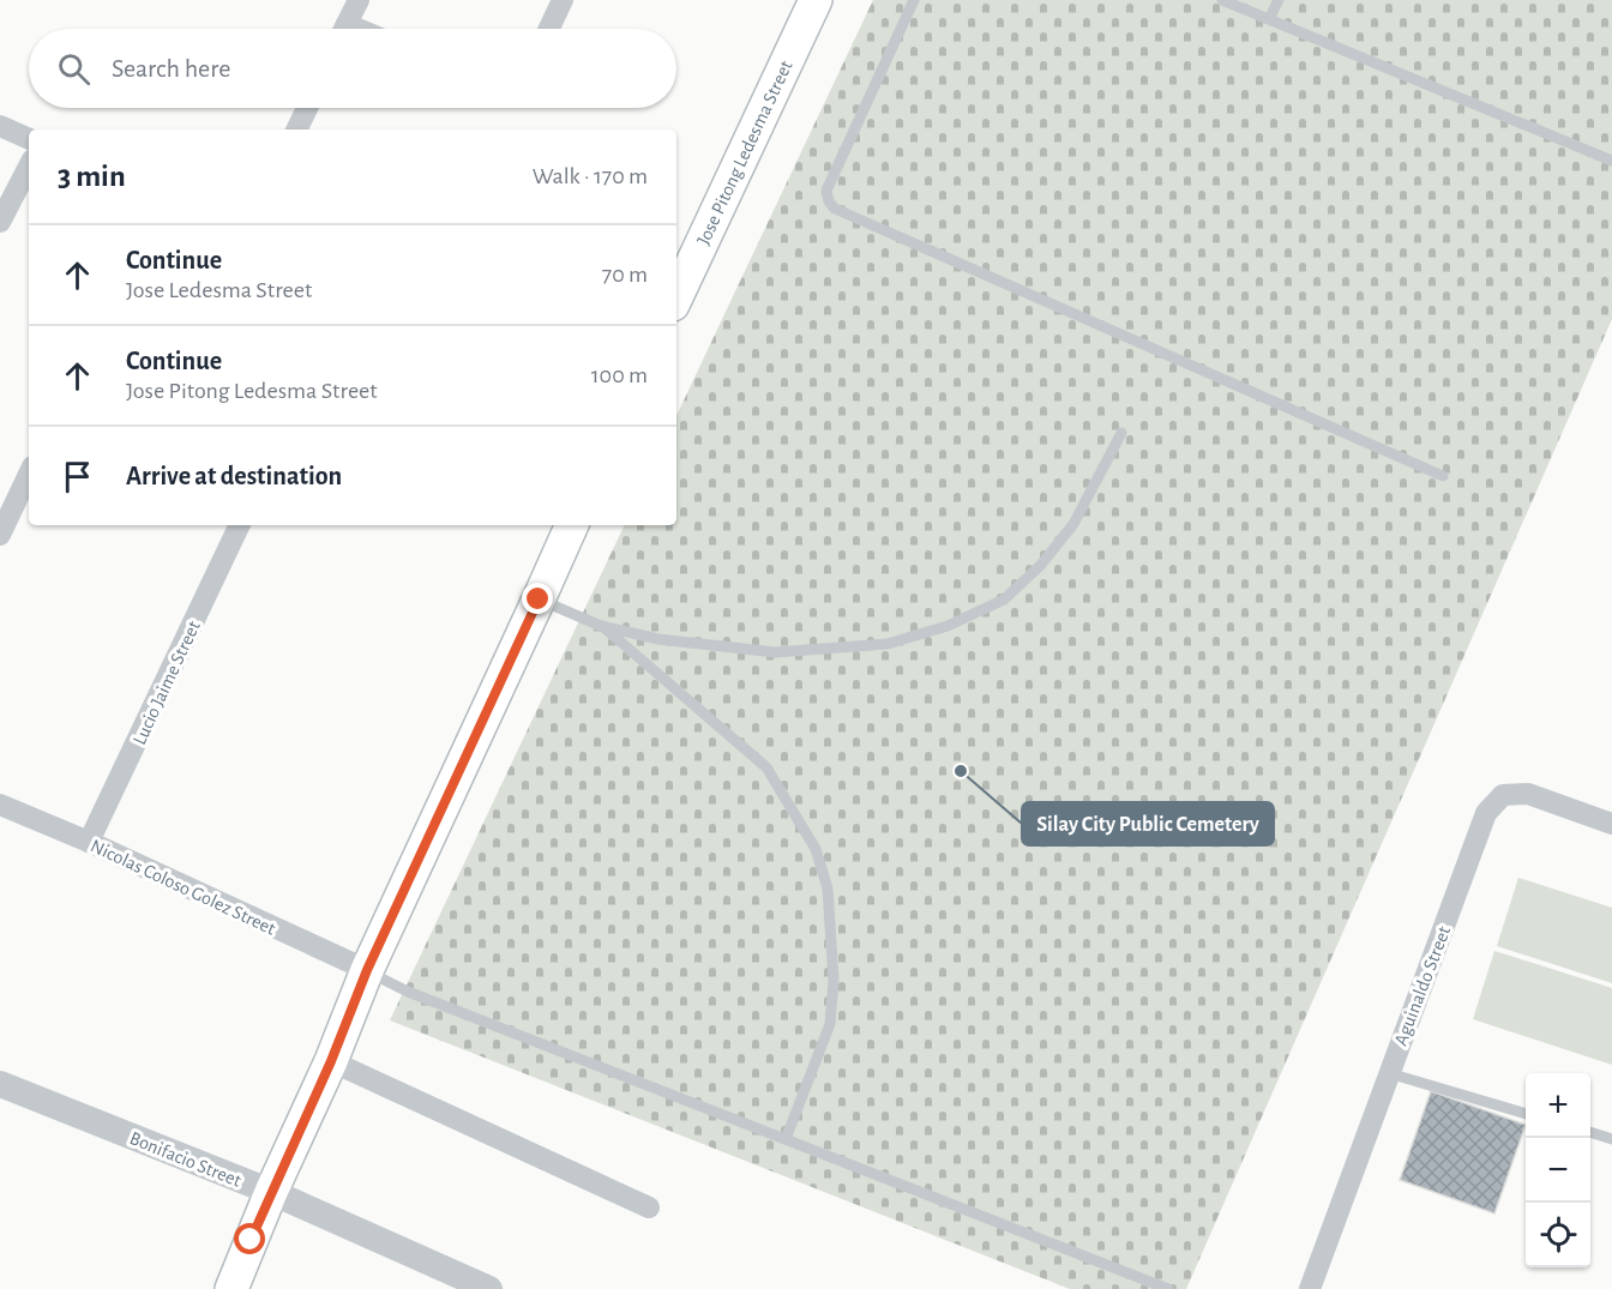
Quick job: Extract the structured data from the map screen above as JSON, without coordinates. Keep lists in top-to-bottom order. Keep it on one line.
{"streets":{"main road":["Jose Pitong Ledesma Street"],"street":["Lucio Jaime Street","Nicolas Coloso Golez Street","Aguinaldo Street","Bonifacio Street"]},"crossings":[["Lucio Jaime Street","Nicolas Coloso Golez Street"]],"places":["Silay City Public Cemetery"],"page":{"search":"Search here","heading":["3 min","Walk · 170 m"],"list":[["Continue","Jose Ledesma Street","70 m"],["Continue","Jose Pitong Ledesma Street","100 m"],"Arrive at destination"],"map_buttons":["+","−"]}}
